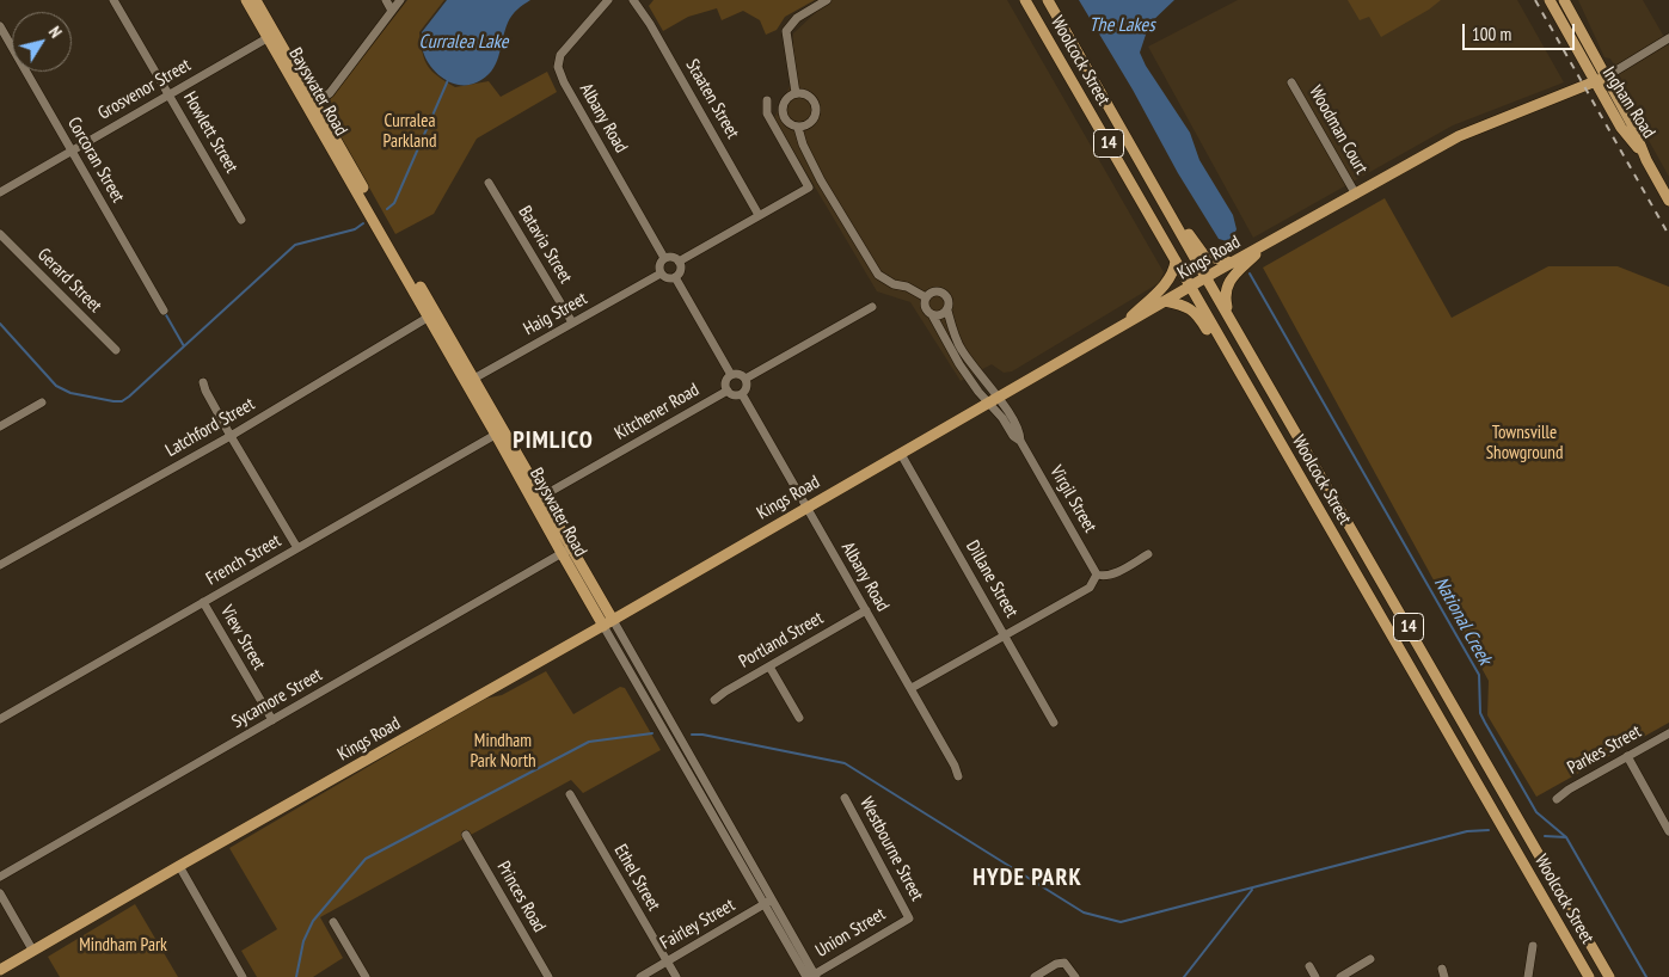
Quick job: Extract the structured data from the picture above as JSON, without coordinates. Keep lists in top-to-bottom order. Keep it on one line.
{"streets":{"main road":["Woolcock Street","Bayswater Road","Ingham Road","14","Kings Road"],"street":["Grosvenor Street","Staaten Street","Albany Road","Woodman Court","Howlett Street","Corcoran Street","Batavia Street","Gerard Street","Haig Street","Kitchener Road","Latchford Street","Virgil Street","French Street","Dillane Street","View Street","Portland Street","Sycamore Street","Parkes Street","Westbourne Street","Ethel Street","Princes Road","Fairley Street","Union Street"]},"crossings":[["Woolcock Street","Kings Road"],["Grosvenor Street","Bayswater Road"],["Grosvenor Street","Howlett Street"],["Grosvenor Street","Corcoran Street"],["Bayswater Road","Kings Road"],["Bayswater Road","Haig Street"],["Bayswater Road","Kitchener Road"],["Bayswater Road","Latchford Street"],["Bayswater Road","French Street"],["Bayswater Road","Sycamore Street"],["Bayswater Road","Fairley Street"],["Bayswater Road","Union Street"],["Ingham Road","Kings Road"],["Albany Road","Kings Road"],["Albany Road","Haig Street"],["Albany Road","Kitchener Road"],["Albany Road","Portland Street"],["Woodman Court","Kings Road"],["Batavia Street","Haig Street"],["Kings Road","Virgil Street"],["Kings Road","Dillane Street"],["French Street","View Street"],["View Street","Sycamore Street"],["Westbourne Street","Union Street"],["Ethel Street","Fairley Street"]],"districts":["PIMLICO","HYDE PARK"],"water":["The Lakes","Curralea Lake","National Creek"],"parks":["Curralea Parkland","Townsville Showground","Mindham Park North","Mindham Park"],"scale_bar":"100 m","north":"top right"}
